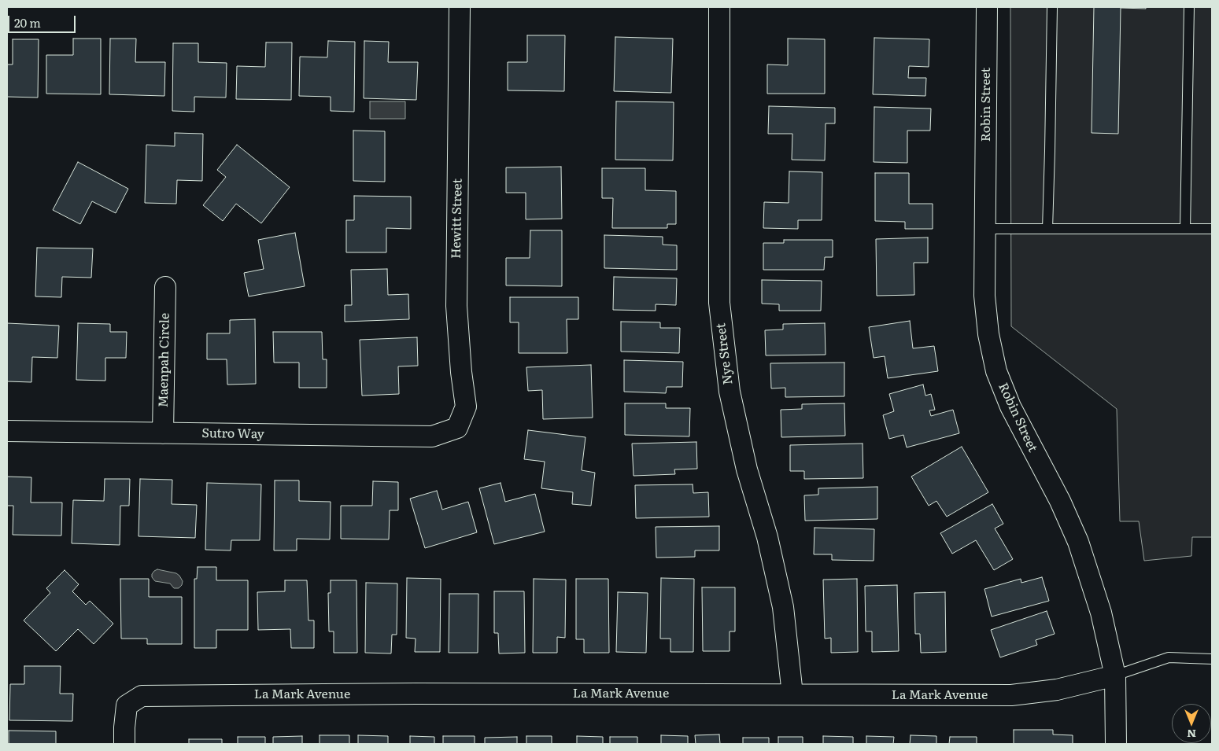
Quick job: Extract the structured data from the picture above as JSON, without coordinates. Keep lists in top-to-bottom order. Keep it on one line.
{"streets":{"street":["Robin Street","Hewitt Street","Nye Street","Maenpah Circle","Sutro Way","La Mark Avenue"]},"crossings":[["Robin Street","La Mark Avenue"],["Hewitt Street","Sutro Way"],["Nye Street","La Mark Avenue"],["Maenpah Circle","Sutro Way"]],"scale_bar":"20 m","north":"bottom"}
